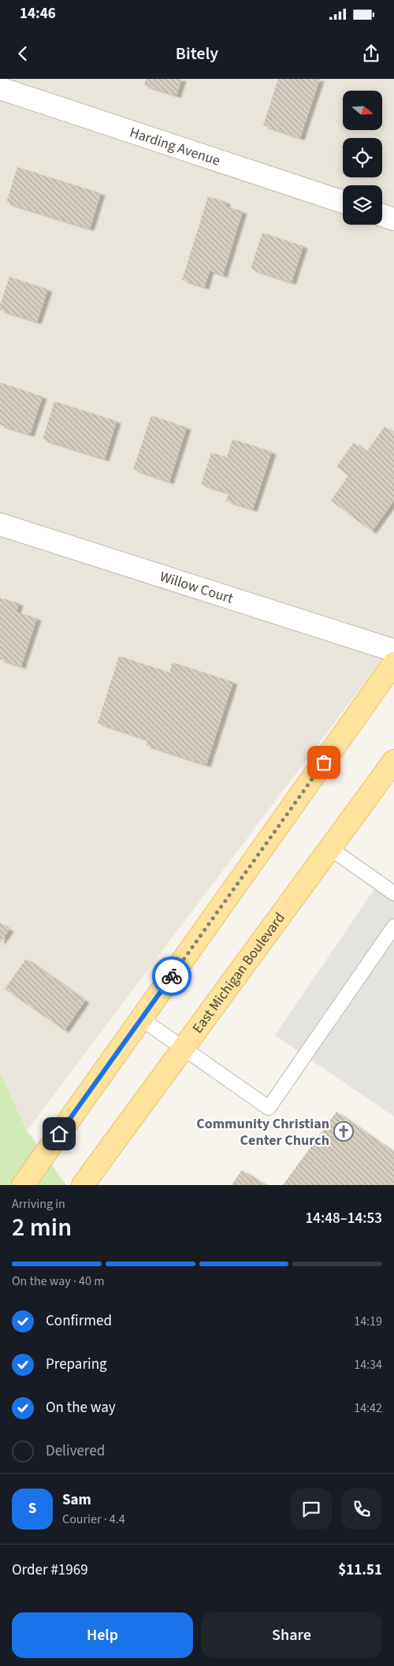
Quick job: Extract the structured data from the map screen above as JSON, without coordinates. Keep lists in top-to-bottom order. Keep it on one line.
{"streets":{"main road":["East Michigan Boulevard"],"street":["Harding Avenue","Willow Court"]},"places":{"church":["Community Christian Center Church"]},"north":"right","page":{"status":"14:46","header":"Bitely","heading":["2 min","Arriving in","14:48–14:53"],"panel":["Sam","Courier · 4.4","Order #1969","$11.51"],"bar":"On the way · 40 m","list":[["Confirmed","14:19"],["Preparing","14:34"],["On the way","14:42"],"Delivered"],"round":"S","buttons":["Help","Share"]}}
